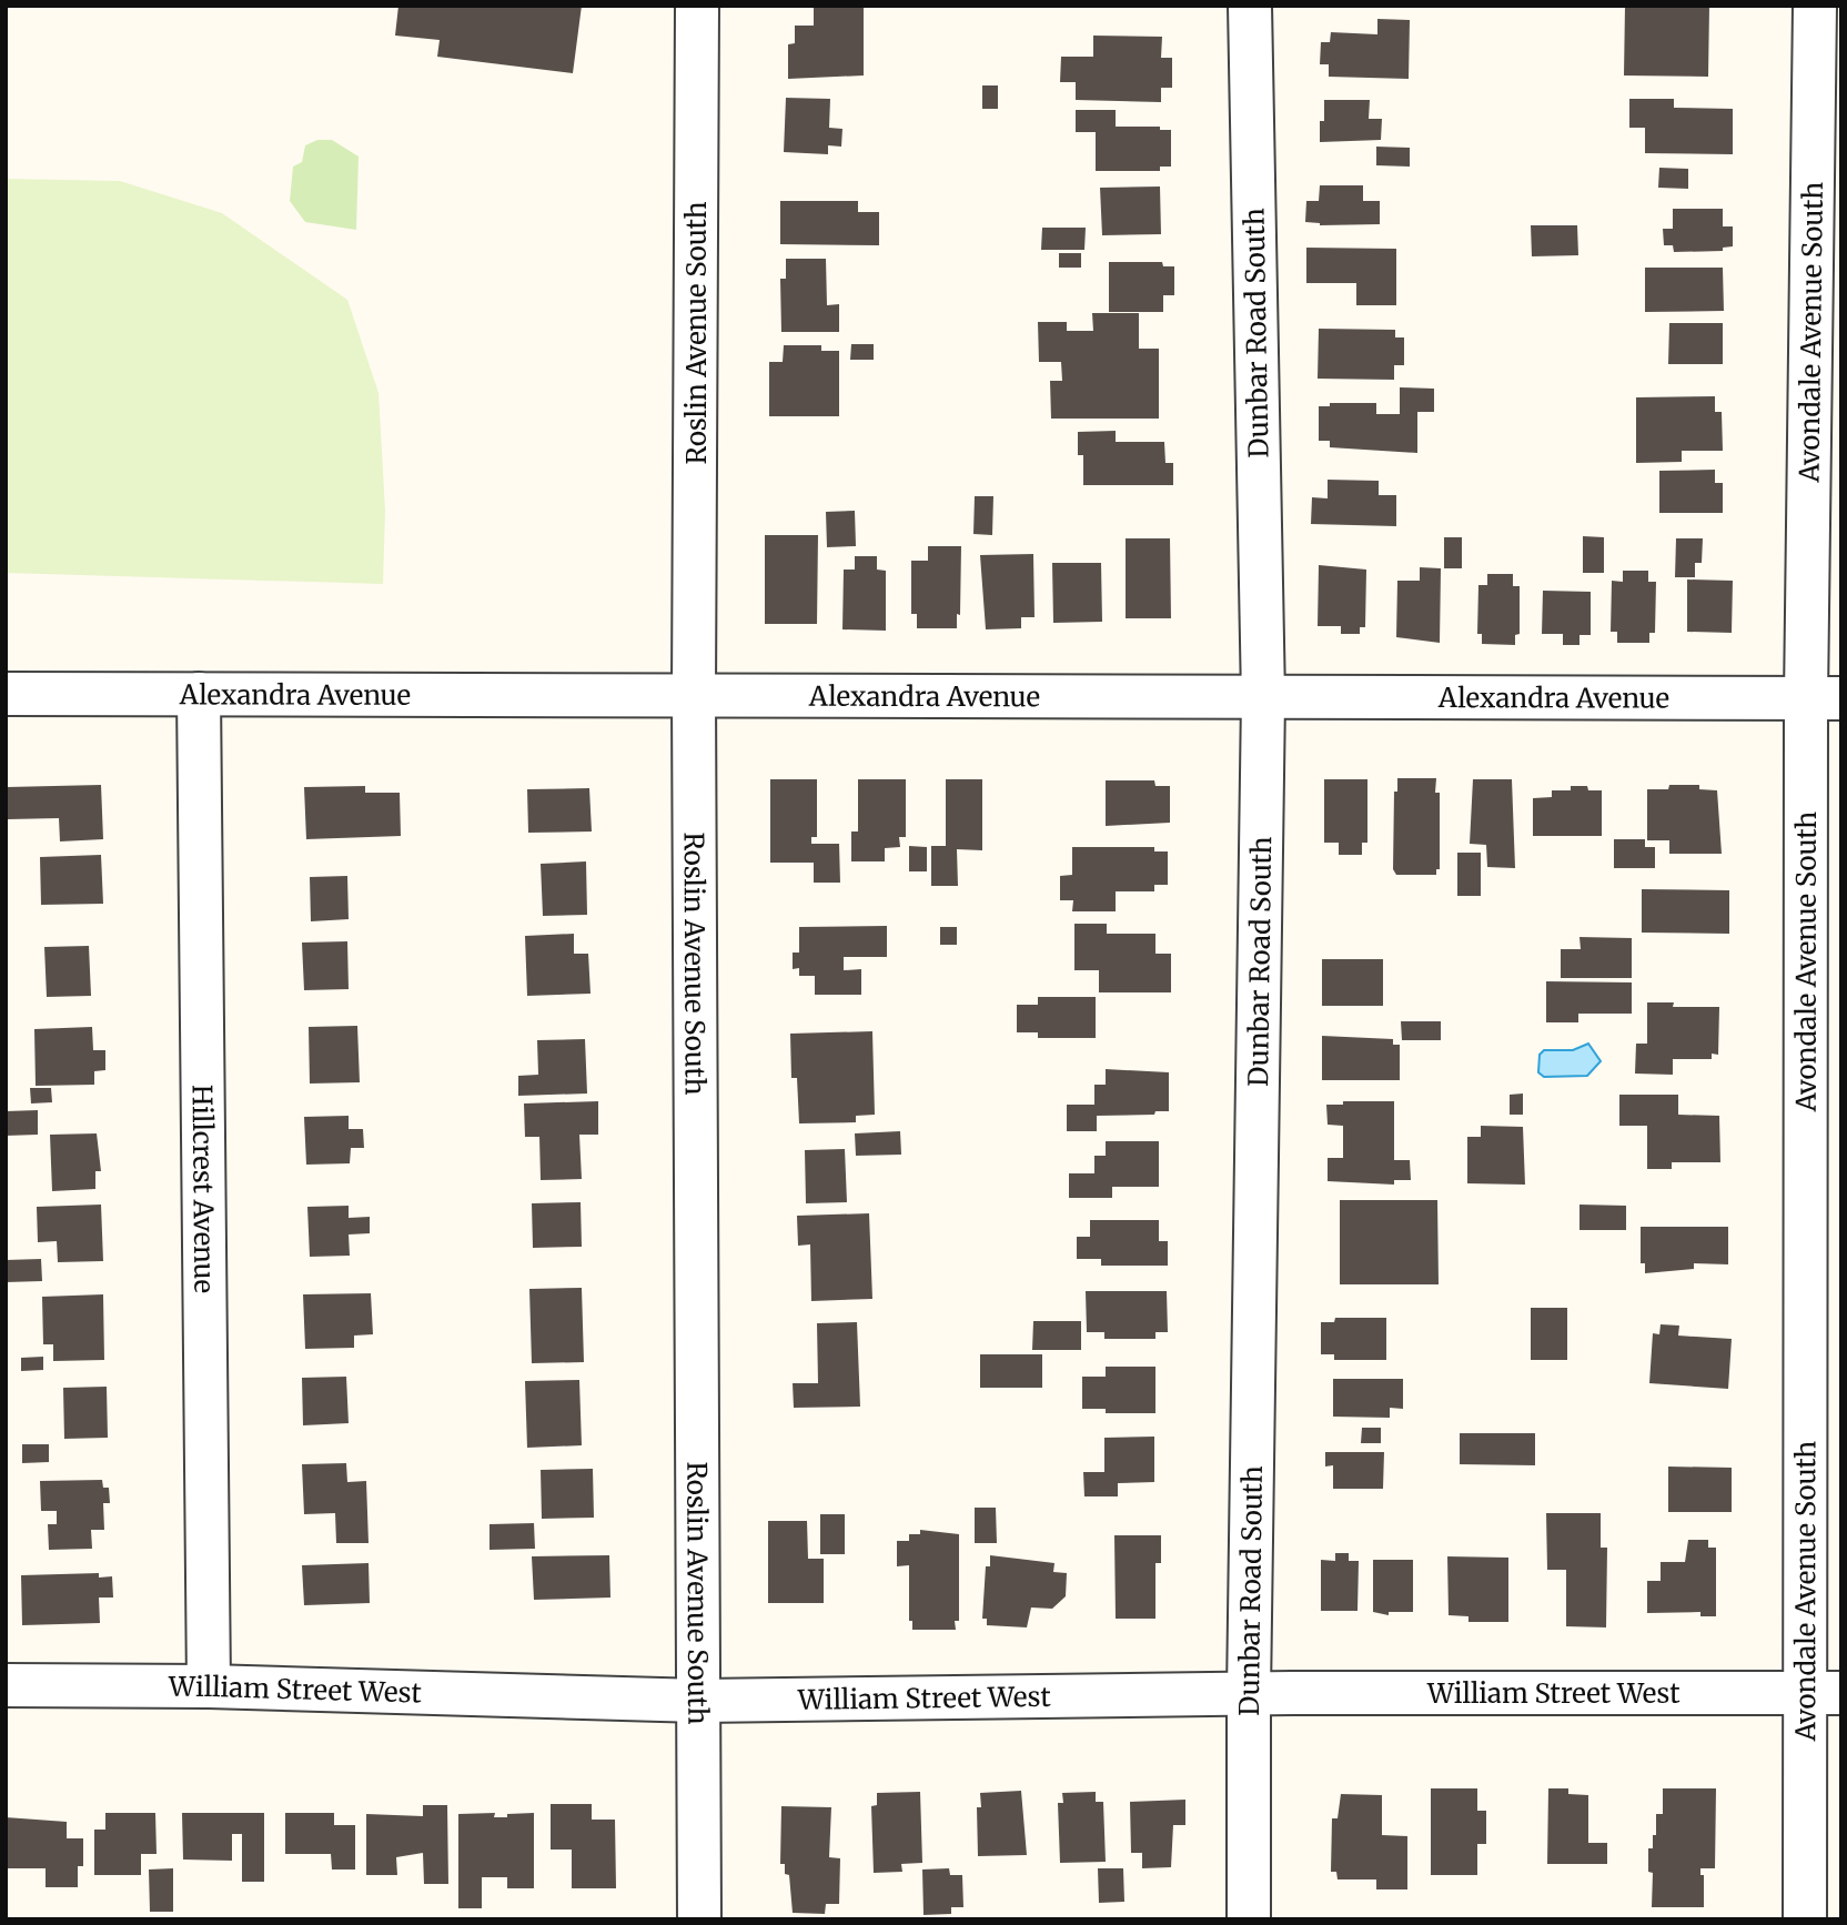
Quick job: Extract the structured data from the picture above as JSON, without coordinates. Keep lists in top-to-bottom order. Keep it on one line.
{"streets":{"street":["Roslin Avenue South","Dunbar Road South","Avondale Avenue South","Alexandra Avenue","Hillcrest Avenue","William Street West"]},"crossings":[["Roslin Avenue South","Alexandra Avenue"],["Roslin Avenue South","William Street West"],["Dunbar Road South","Alexandra Avenue"],["Dunbar Road South","William Street West"],["Avondale Avenue South","Alexandra Avenue"],["Avondale Avenue South","William Street West"],["Alexandra Avenue","Hillcrest Avenue"],["Hillcrest Avenue","William Street West"]]}
